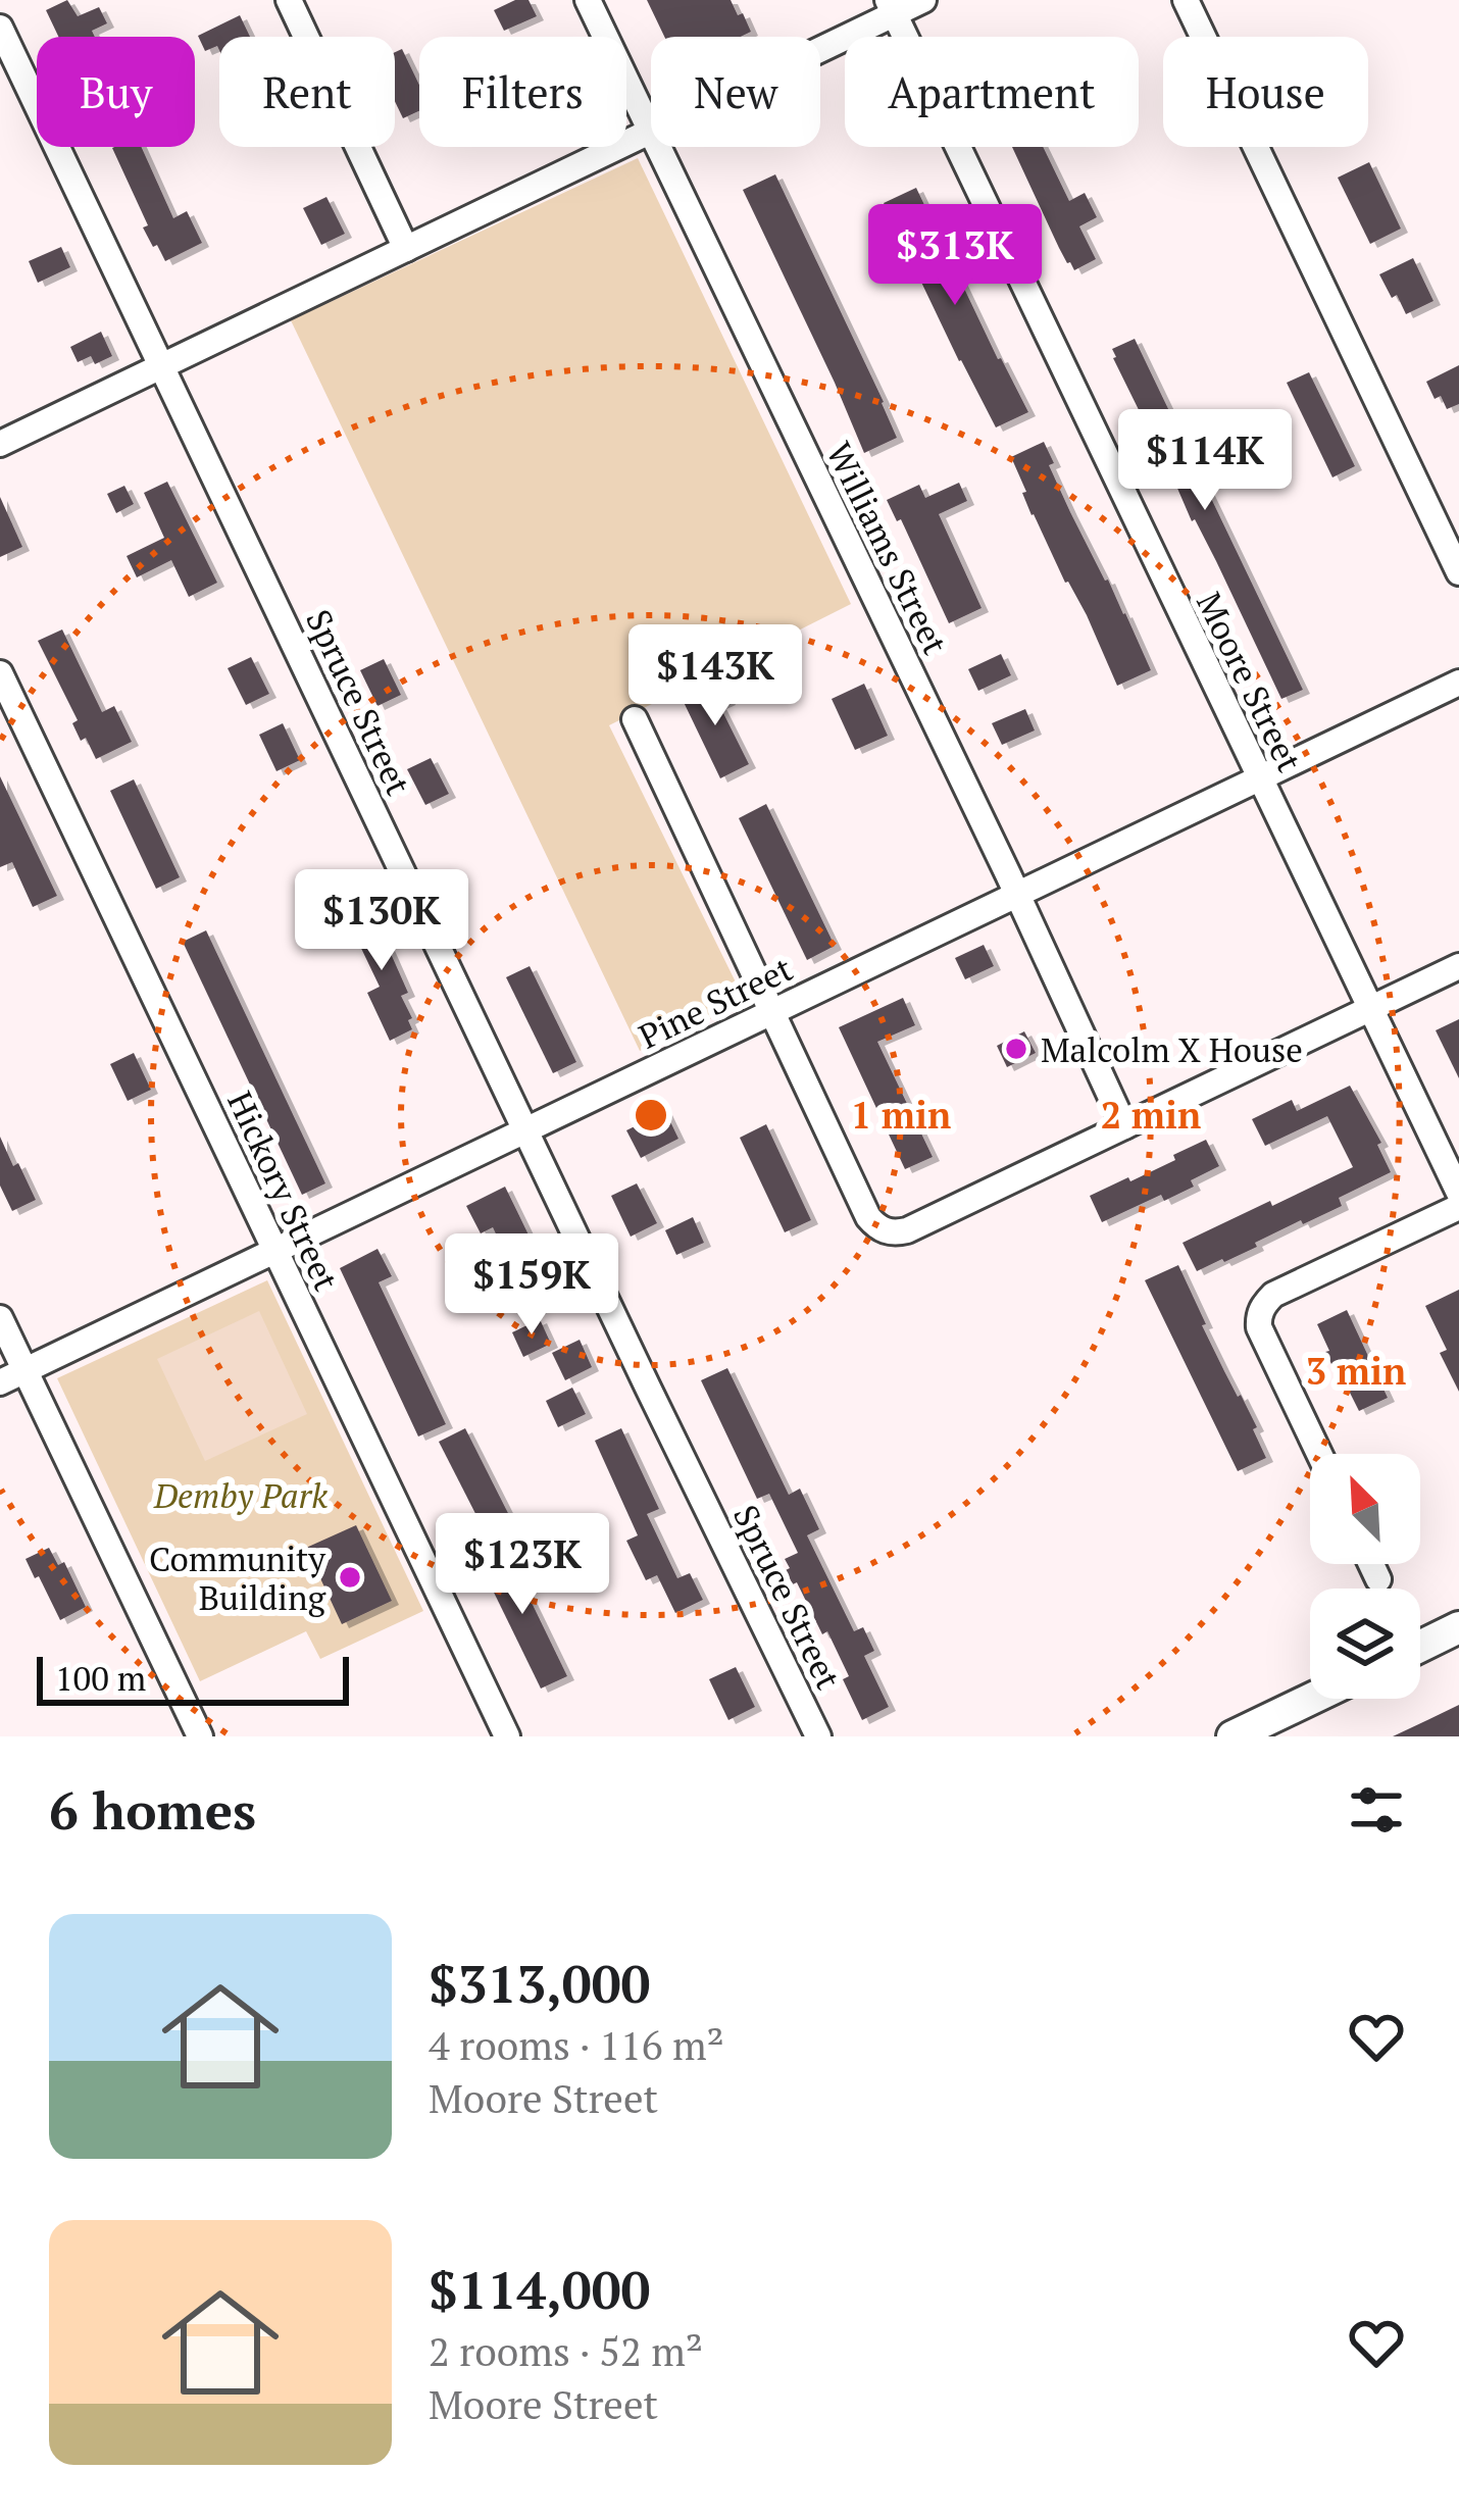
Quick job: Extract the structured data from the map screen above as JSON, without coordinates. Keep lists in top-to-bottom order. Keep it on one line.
{"streets":{"street":["Williams Street","Moore Street","Spruce Street","Pine Street","Hickory Street"]},"crossings":[["Williams Street","Pine Street"],["Moore Street","Pine Street"],["Spruce Street","Pine Street"],["Pine Street","Hickory Street"]],"parks":["Demby Park"],"places":["Malcolm X House","Community Building"],"scale_bar":"100 m","north":"top left","page":{"chip":["Buy","Rent","Filters","New","Apartment","House"],"price":["$313K","$114K","$143K","$130K","$159K","$123K"],"scale":"100 m","heading":"6 homes","list":[{"name":"$313,000","note":"4 rooms · 116 m² · Moore Street"},{"name":"$114,000","note":"2 rooms · 52 m² · Moore Street"}]},"rings":["1 min","2 min","3 min"]}
